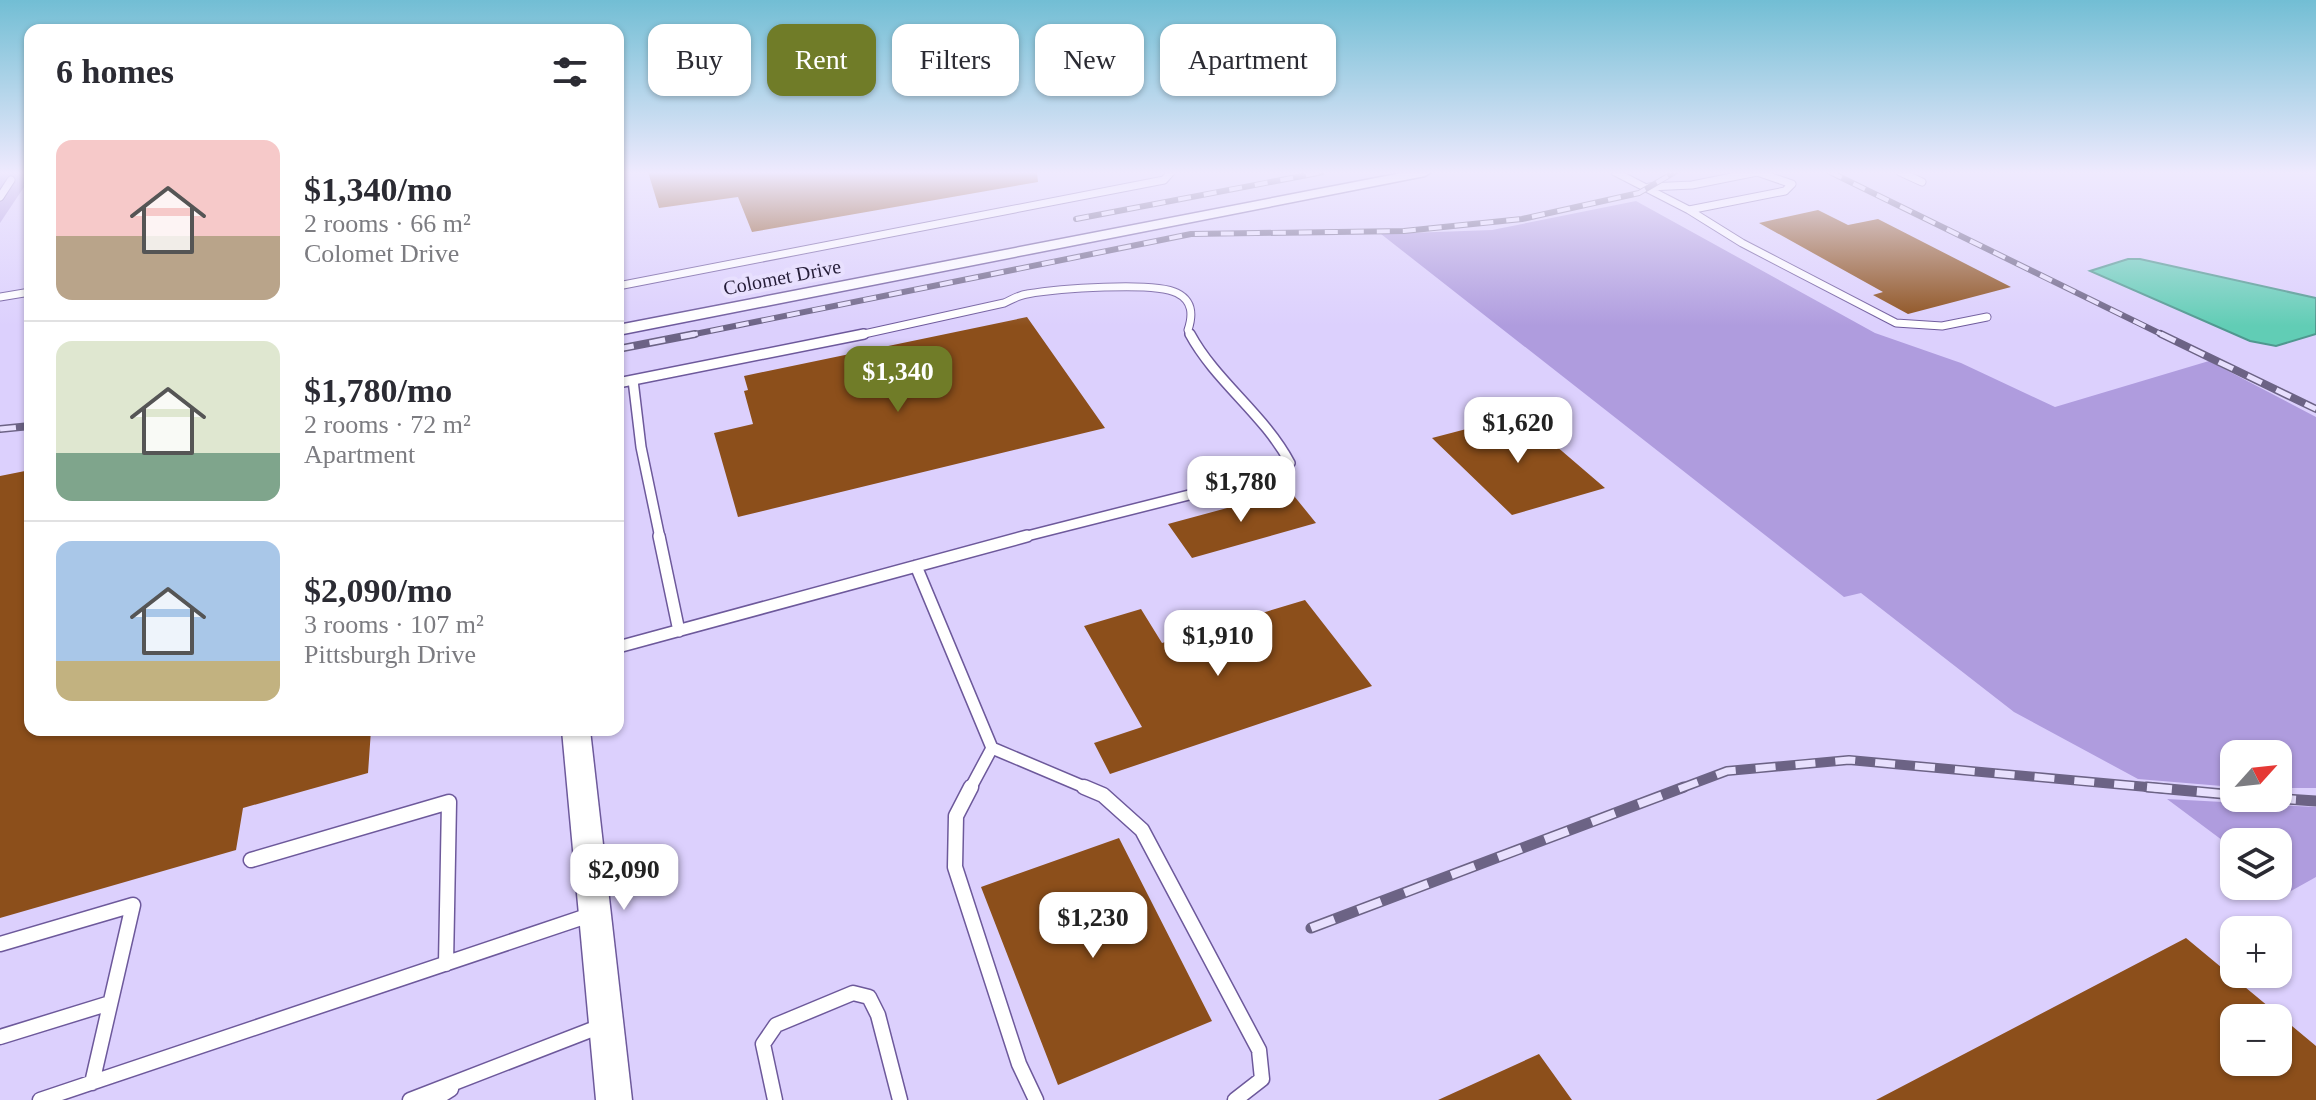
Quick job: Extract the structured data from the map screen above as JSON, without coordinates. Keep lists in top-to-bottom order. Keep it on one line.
{"streets":{"street":["Colomet Drive"]},"north":"top right","page":{"chip":["Buy","Rent","Filters","New","Apartment"],"heading":"6 homes","list":[{"name":"$1,340/mo","note":"2 rooms · 66 m² · Colomet Drive"},{"name":"$1,780/mo","note":"2 rooms · 72 m² · Apartment"},{"name":"$2,090/mo","note":"3 rooms · 107 m² · Pittsburgh Drive"}],"price":["$1,340","$1,620","$1,780","$1,910","$2,090","$1,230"],"map_buttons":["+","−"]}}
